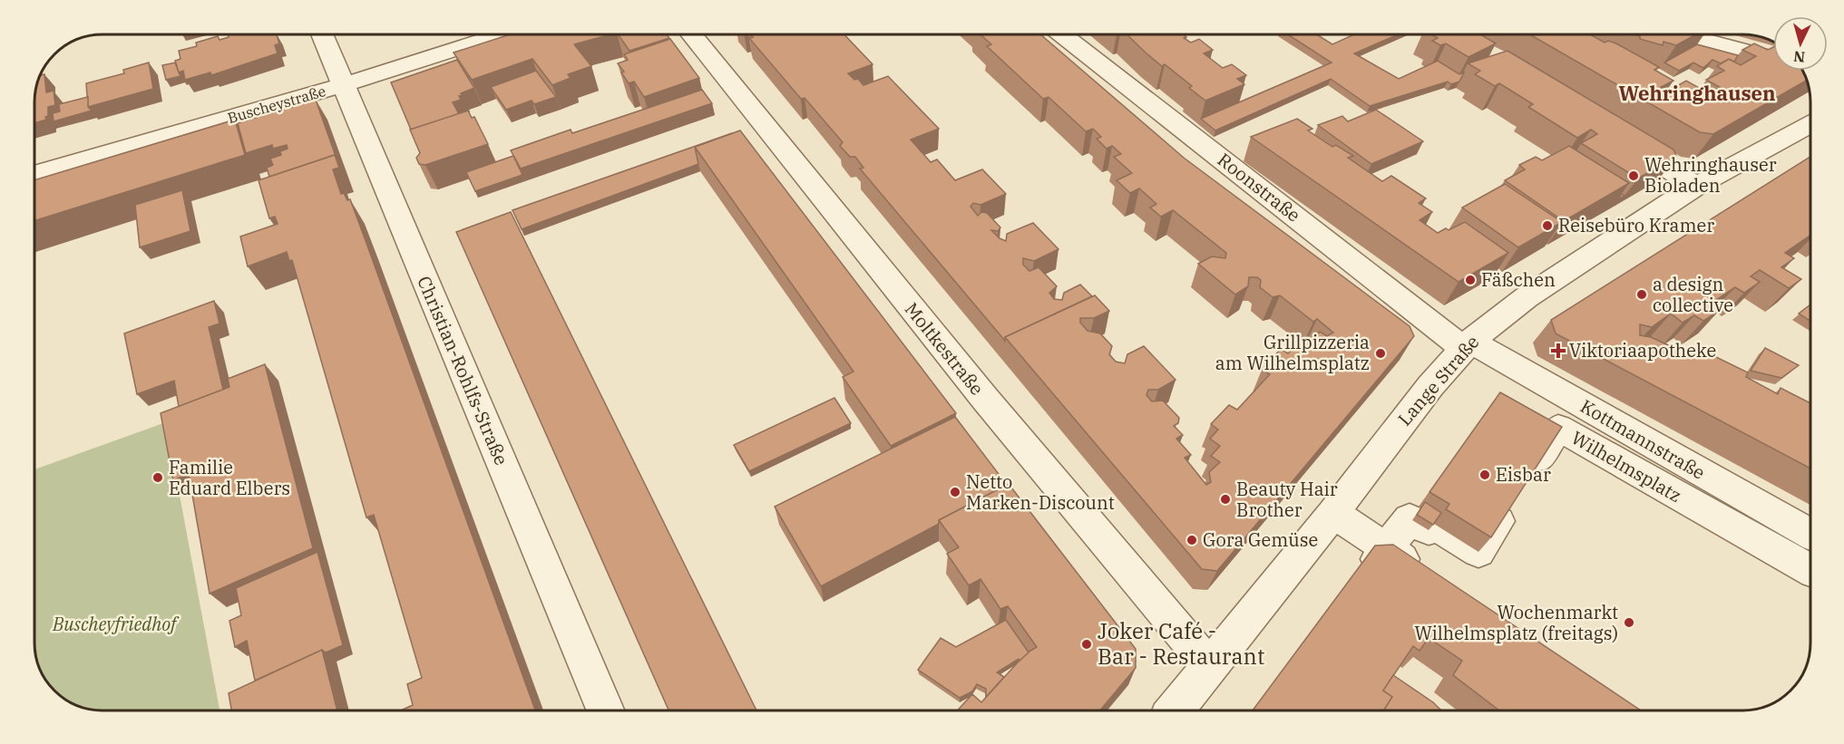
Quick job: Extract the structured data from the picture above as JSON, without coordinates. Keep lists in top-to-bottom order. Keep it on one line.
{"streets":{"street":["Buscheystraße","Roonstraße","Moltkestraße","Christian-Rohlfs-Straße","Lange Straße","Kottmannstraße","Wilhelmsplatz"]},"crossings":[["Buscheystraße","Christian-Rohlfs-Straße"],["Roonstraße","Lange Straße"],["Roonstraße","Kottmannstraße"],["Moltkestraße","Lange Straße"],["Lange Straße","Kottmannstraße"]],"districts":["Wehringhausen"],"parks":["Buscheyfriedhof"],"places":{"other":["Wehringhauser Bioladen","Reisebüro Kramer","Fäßchen","a design collective","Grillpizzeria am Wilhelmsplatz","Eisbar","Familie Eduard Elbers","Netto Marken-Discount","Beauty Hair Brother","Gora Gemüse","Wochenmarkt Wilhelmsplatz (freitags)","Joker Café - Bar - Restaurant"],"health":["Viktoriaapotheke"]},"north":"bottom"}
